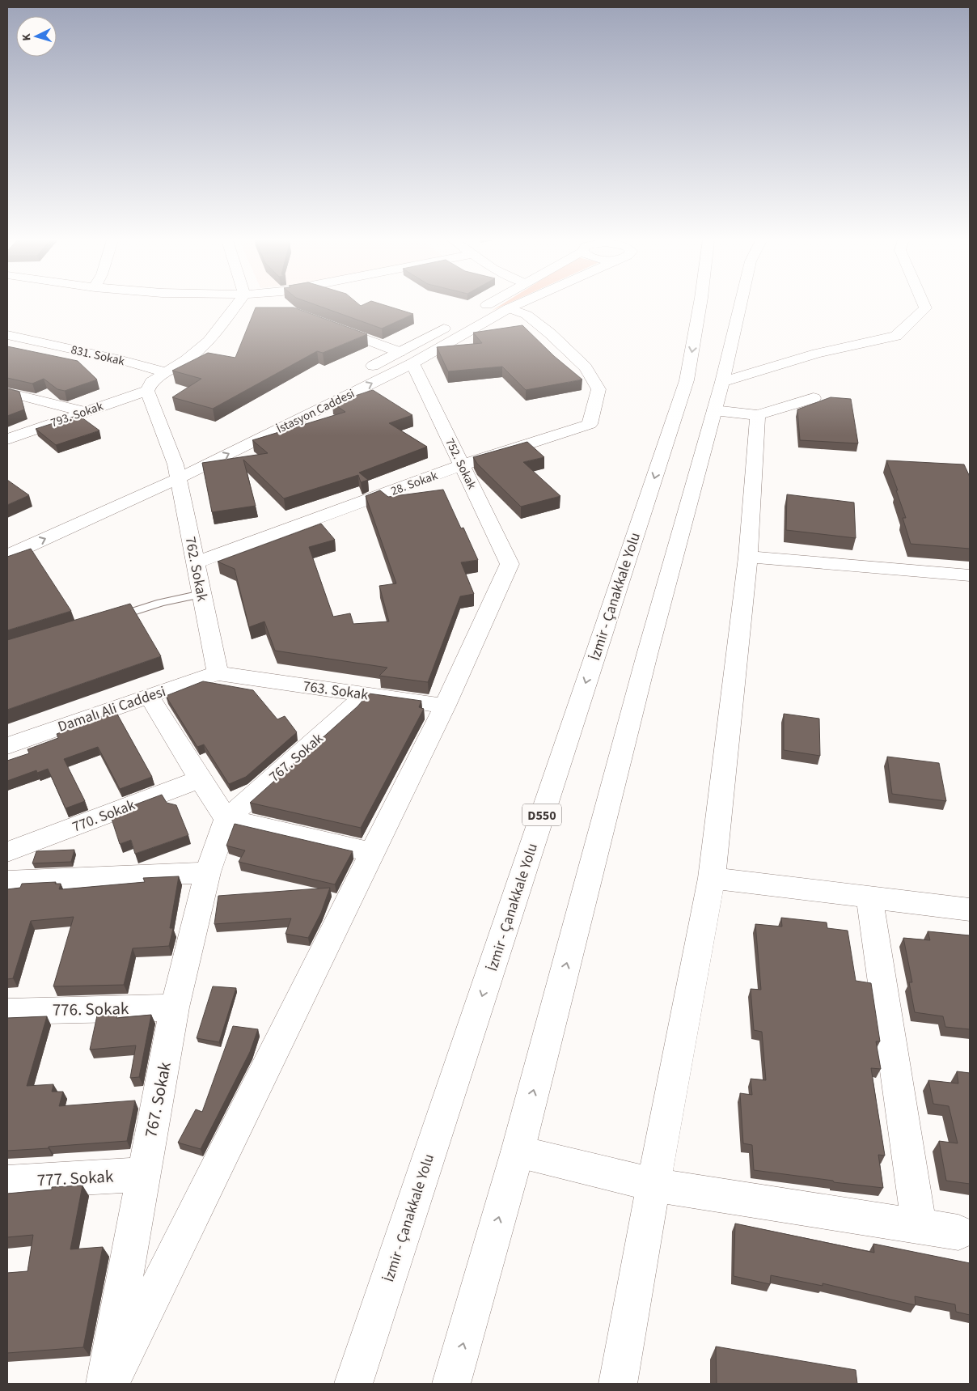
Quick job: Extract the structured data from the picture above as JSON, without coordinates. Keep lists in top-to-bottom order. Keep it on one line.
{"streets":{"main road":["831. Sokak","İstasyon Caddesi","793. Sokak","752. Sokak","28. Sokak","762. Sokak","İzmir - Çanakkale Yolu","763. Sokak","Damalı Ali Caddesi","767. Sokak","D550","770. Sokak","776. Sokak","777. Sokak"]},"crossings":[["İstasyon Caddesi","752. Sokak"],["İstasyon Caddesi","28. Sokak"],["İstasyon Caddesi","762. Sokak"],["793. Sokak","762. Sokak"],["752. Sokak","28. Sokak"],["752. Sokak","763. Sokak"],["28. Sokak","762. Sokak"],["762. Sokak","763. Sokak"],["762. Sokak","Damalı Ali Caddesi"],["763. Sokak","Damalı Ali Caddesi"],["763. Sokak","767. Sokak"],["767. Sokak","776. Sokak"],["767. Sokak","777. Sokak"]],"north":"left"}
